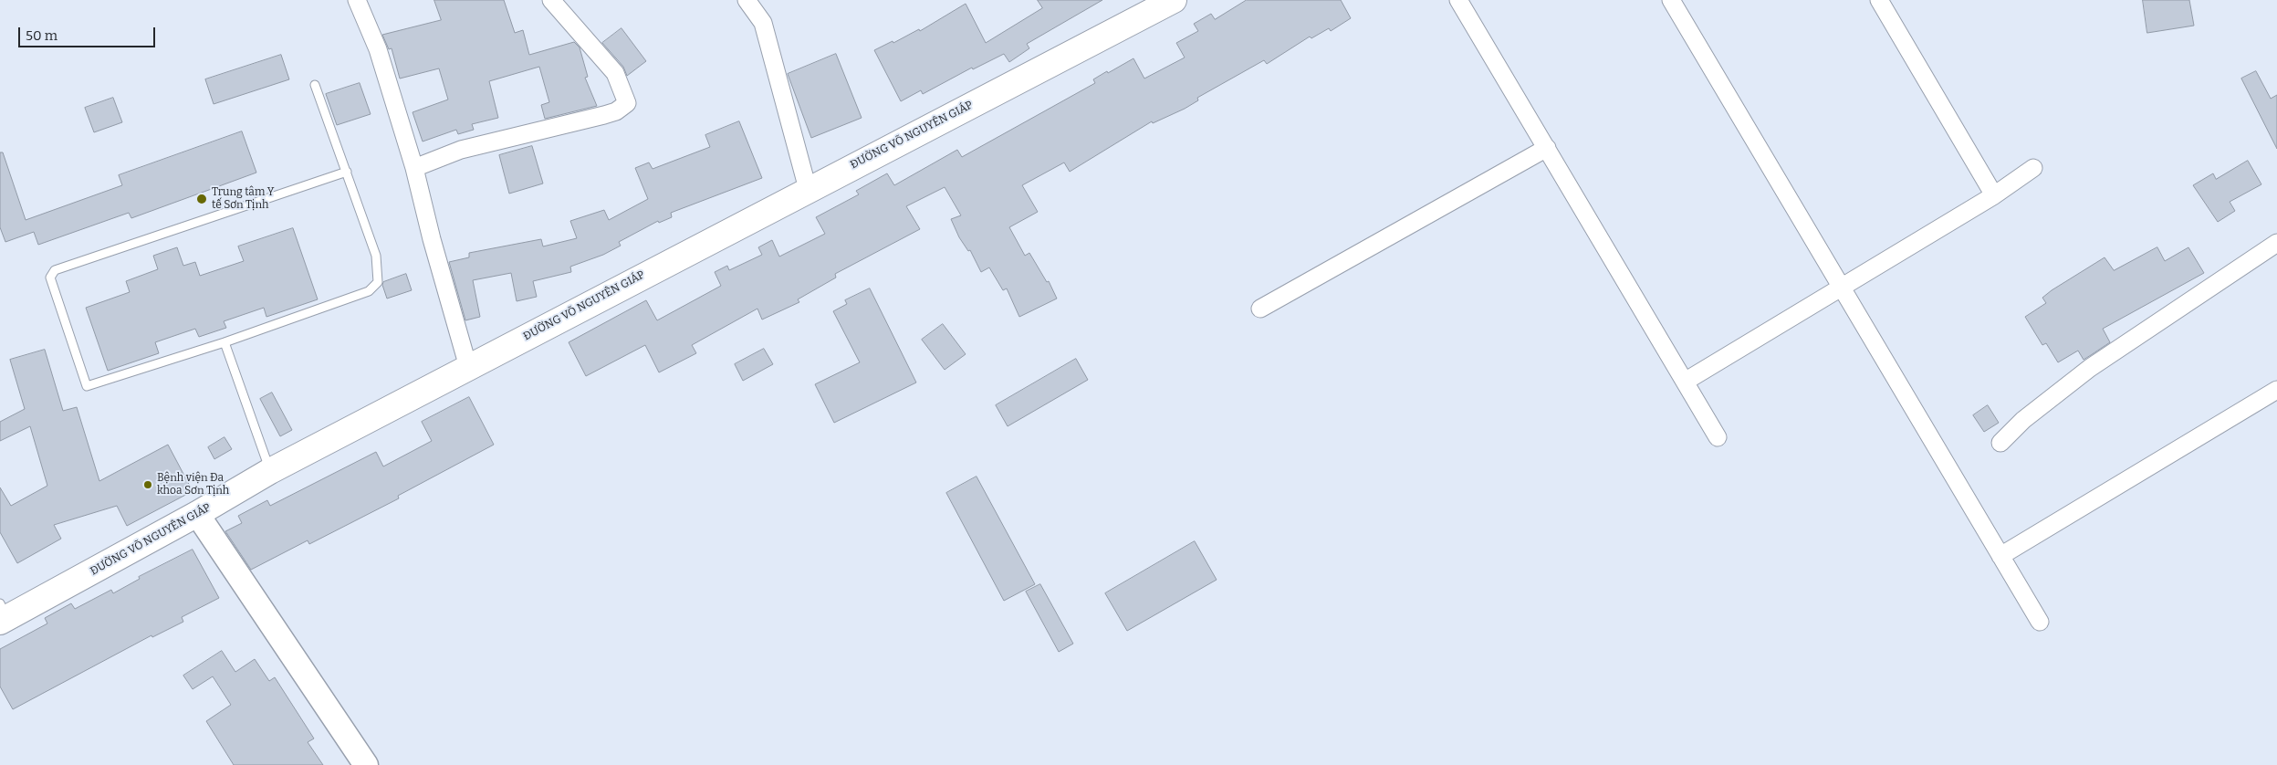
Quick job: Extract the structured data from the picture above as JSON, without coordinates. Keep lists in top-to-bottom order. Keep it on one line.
{"streets":{"main road":["ĐƯỜNG VÕ NGUYÊN GIÁP"]},"places":["Trung tâm Y tế Sơn Tịnh","Bệnh viện Đa khoa Sơn Tịnh"],"scale_bar":"50 m"}
